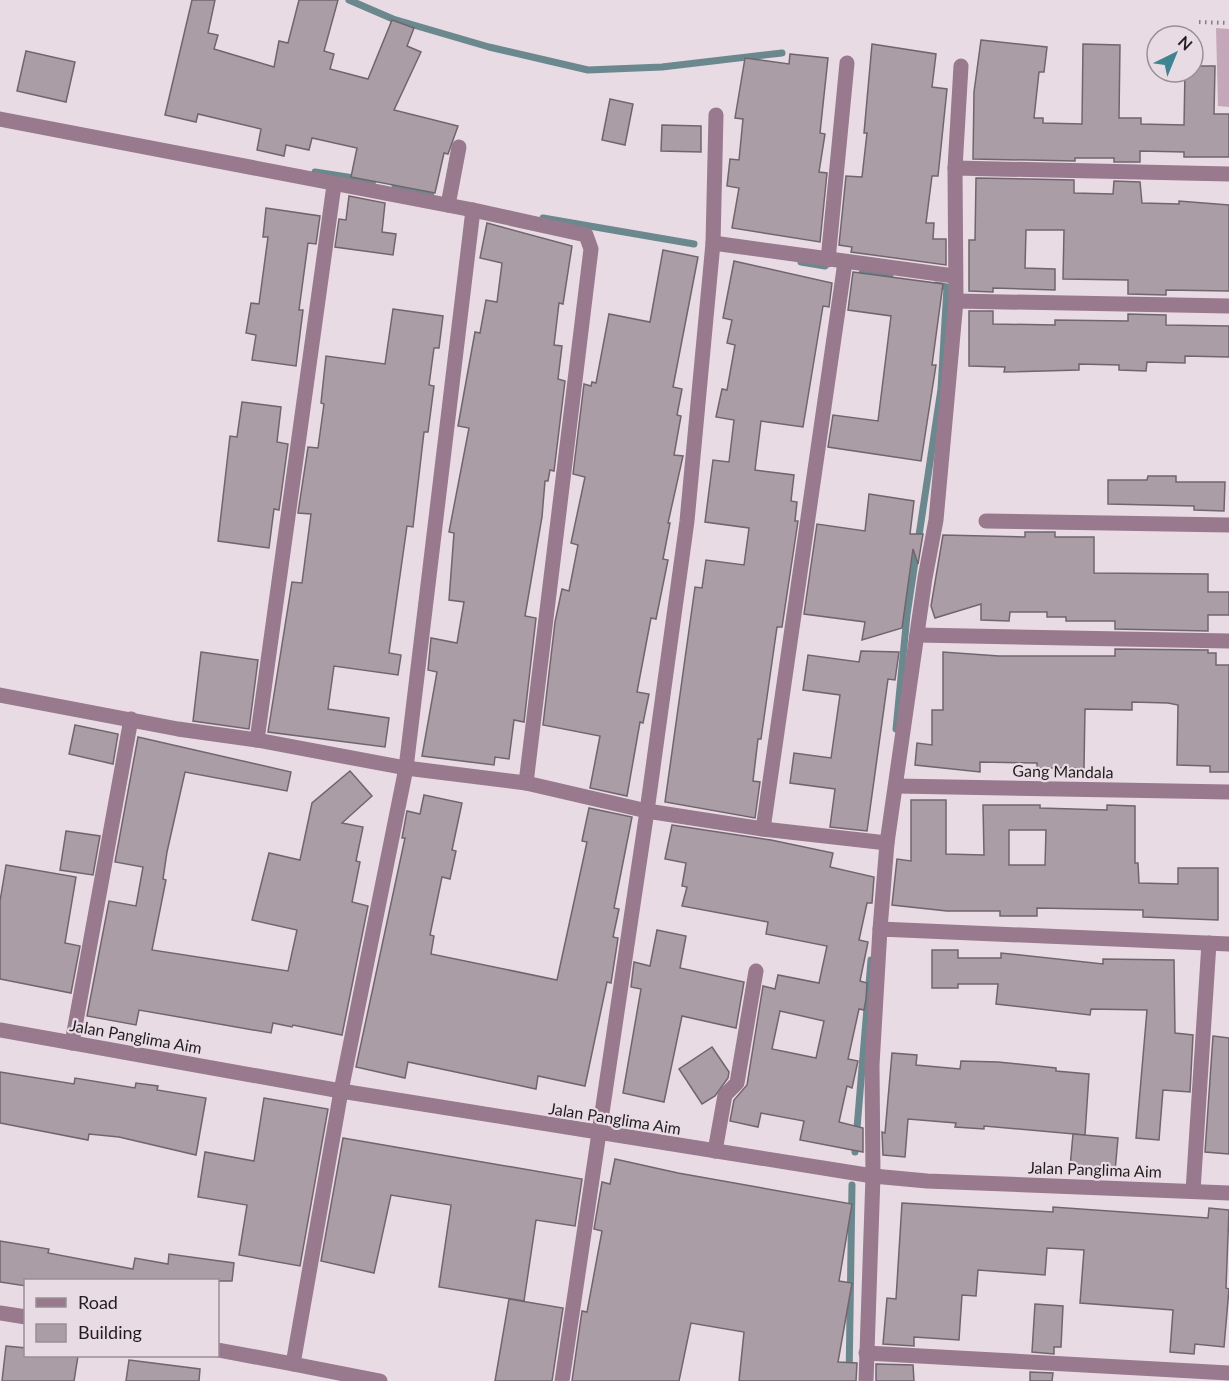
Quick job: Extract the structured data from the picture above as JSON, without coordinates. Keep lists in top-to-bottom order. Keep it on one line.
{"streets":{"street":["Gang Mandala","Jalan Panglima Aim"]},"legend":["Road","Building"],"north":"top right"}
